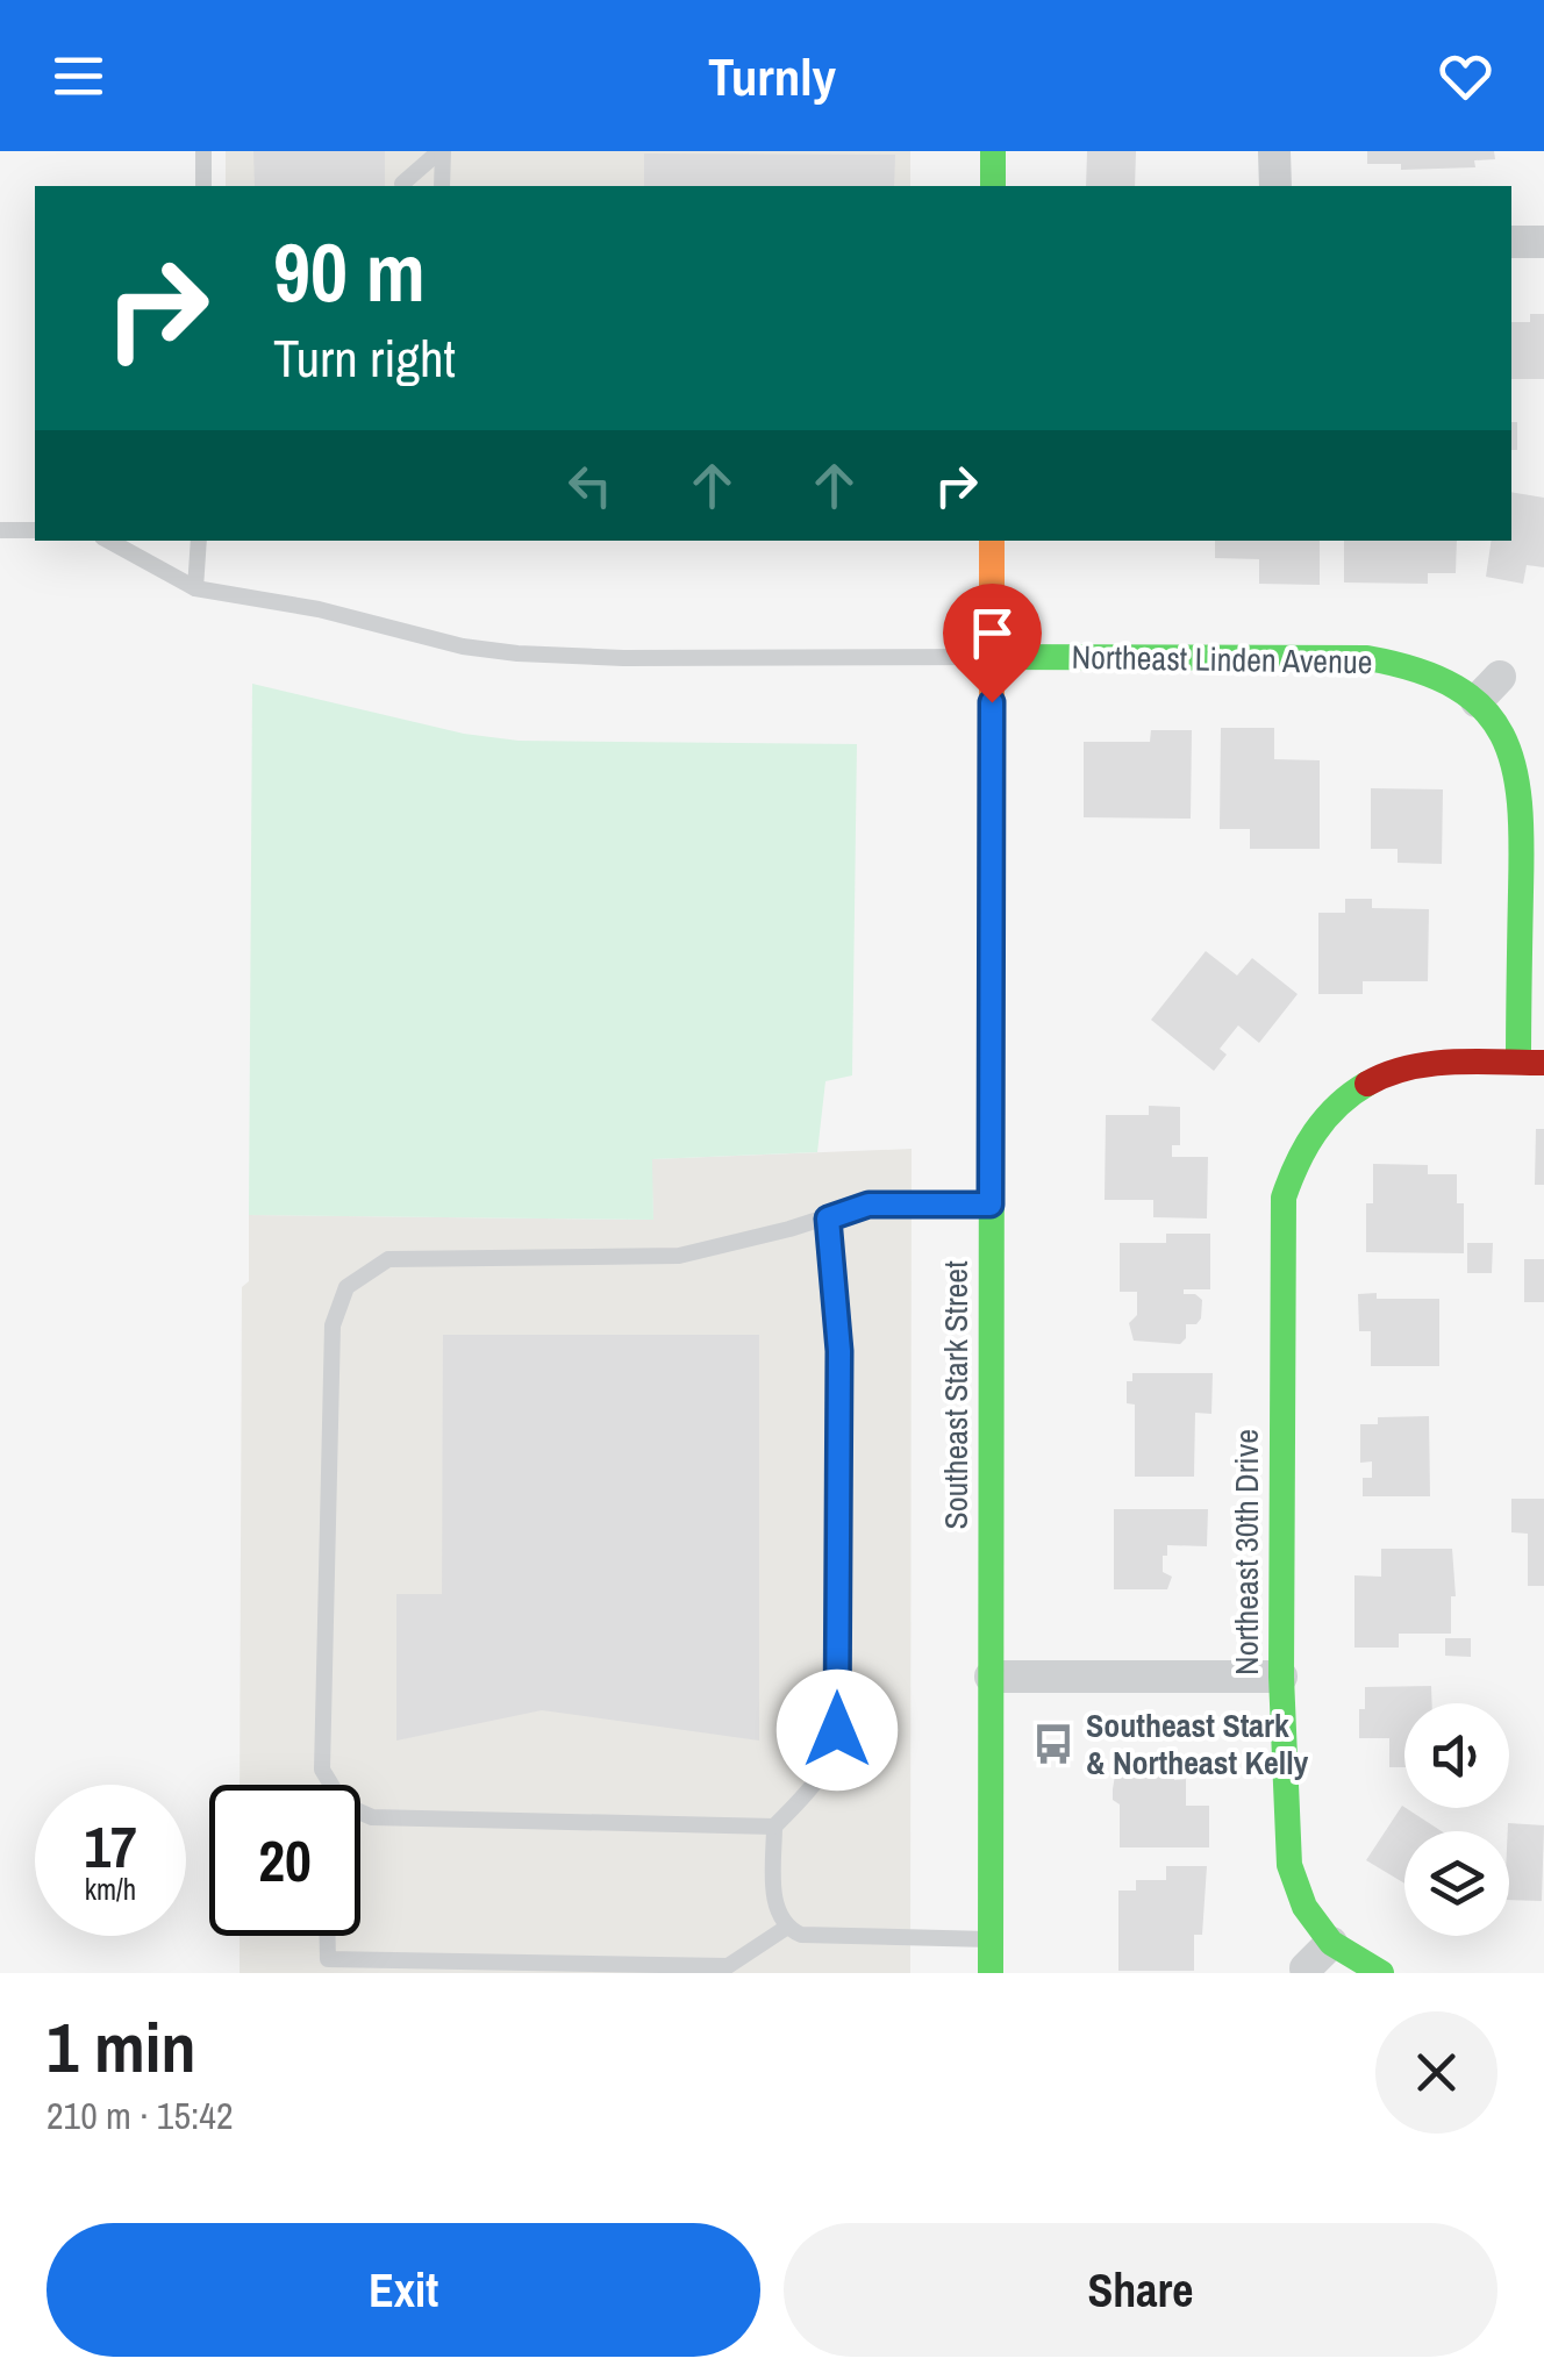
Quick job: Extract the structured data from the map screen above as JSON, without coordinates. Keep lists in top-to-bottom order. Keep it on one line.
{"streets":{"street":["Northeast Linden Avenue","Southeast Stark Street","Northeast 30th Drive"]},"crossings":[["Northeast Linden Avenue","Southeast Stark Street"]],"places":{"bus stop":["Southeast Stark & Northeast Kelly"]},"page":{"header":"Turnly","turn":["90 m","Turn right"],"speed":"17 km/h","limit":"20","heading":["1 min","210 m · 15:42"],"buttons":["Exit","Share"]}}
